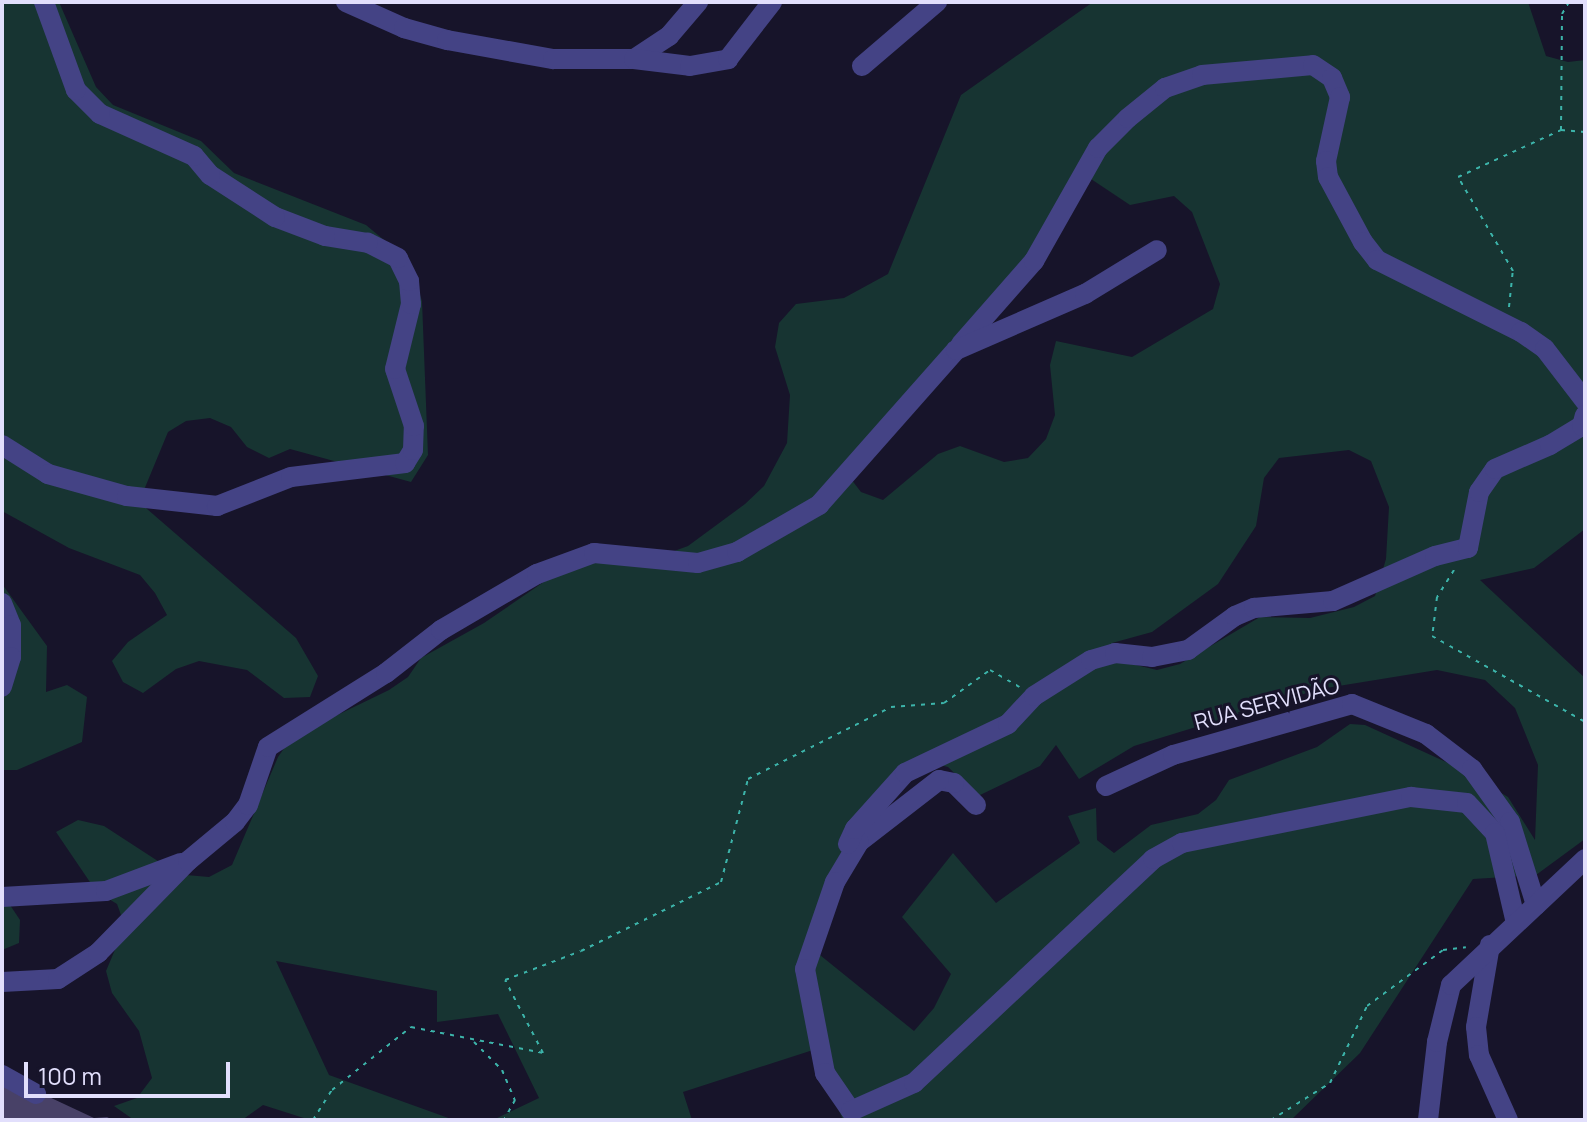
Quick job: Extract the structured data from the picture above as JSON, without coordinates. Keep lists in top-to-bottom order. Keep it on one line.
{"streets":{"street":["RUA SERVIDÃO"]},"scale_bar":"100 m"}
